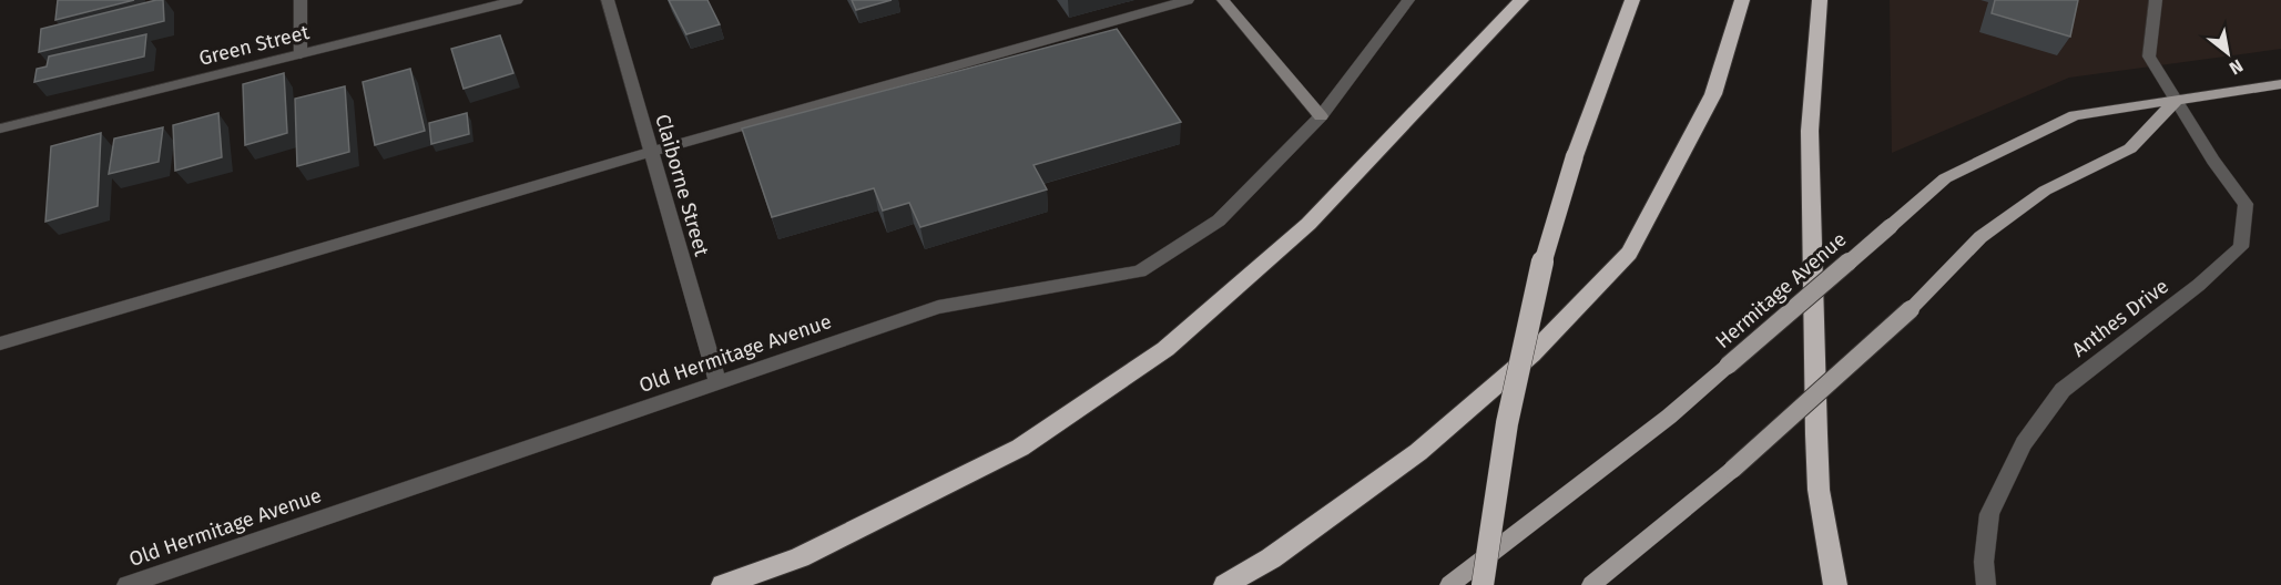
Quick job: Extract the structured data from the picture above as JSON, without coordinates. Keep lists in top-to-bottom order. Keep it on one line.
{"streets":{"main road":["Hermitage Avenue"],"street":["Green Street","Claiborne Street","Anthes Drive","Old Hermitage Avenue"]},"crossings":[["Claiborne Street","Old Hermitage Avenue"],["Hermitage Avenue","Anthes Drive"]],"north":"bottom right"}
